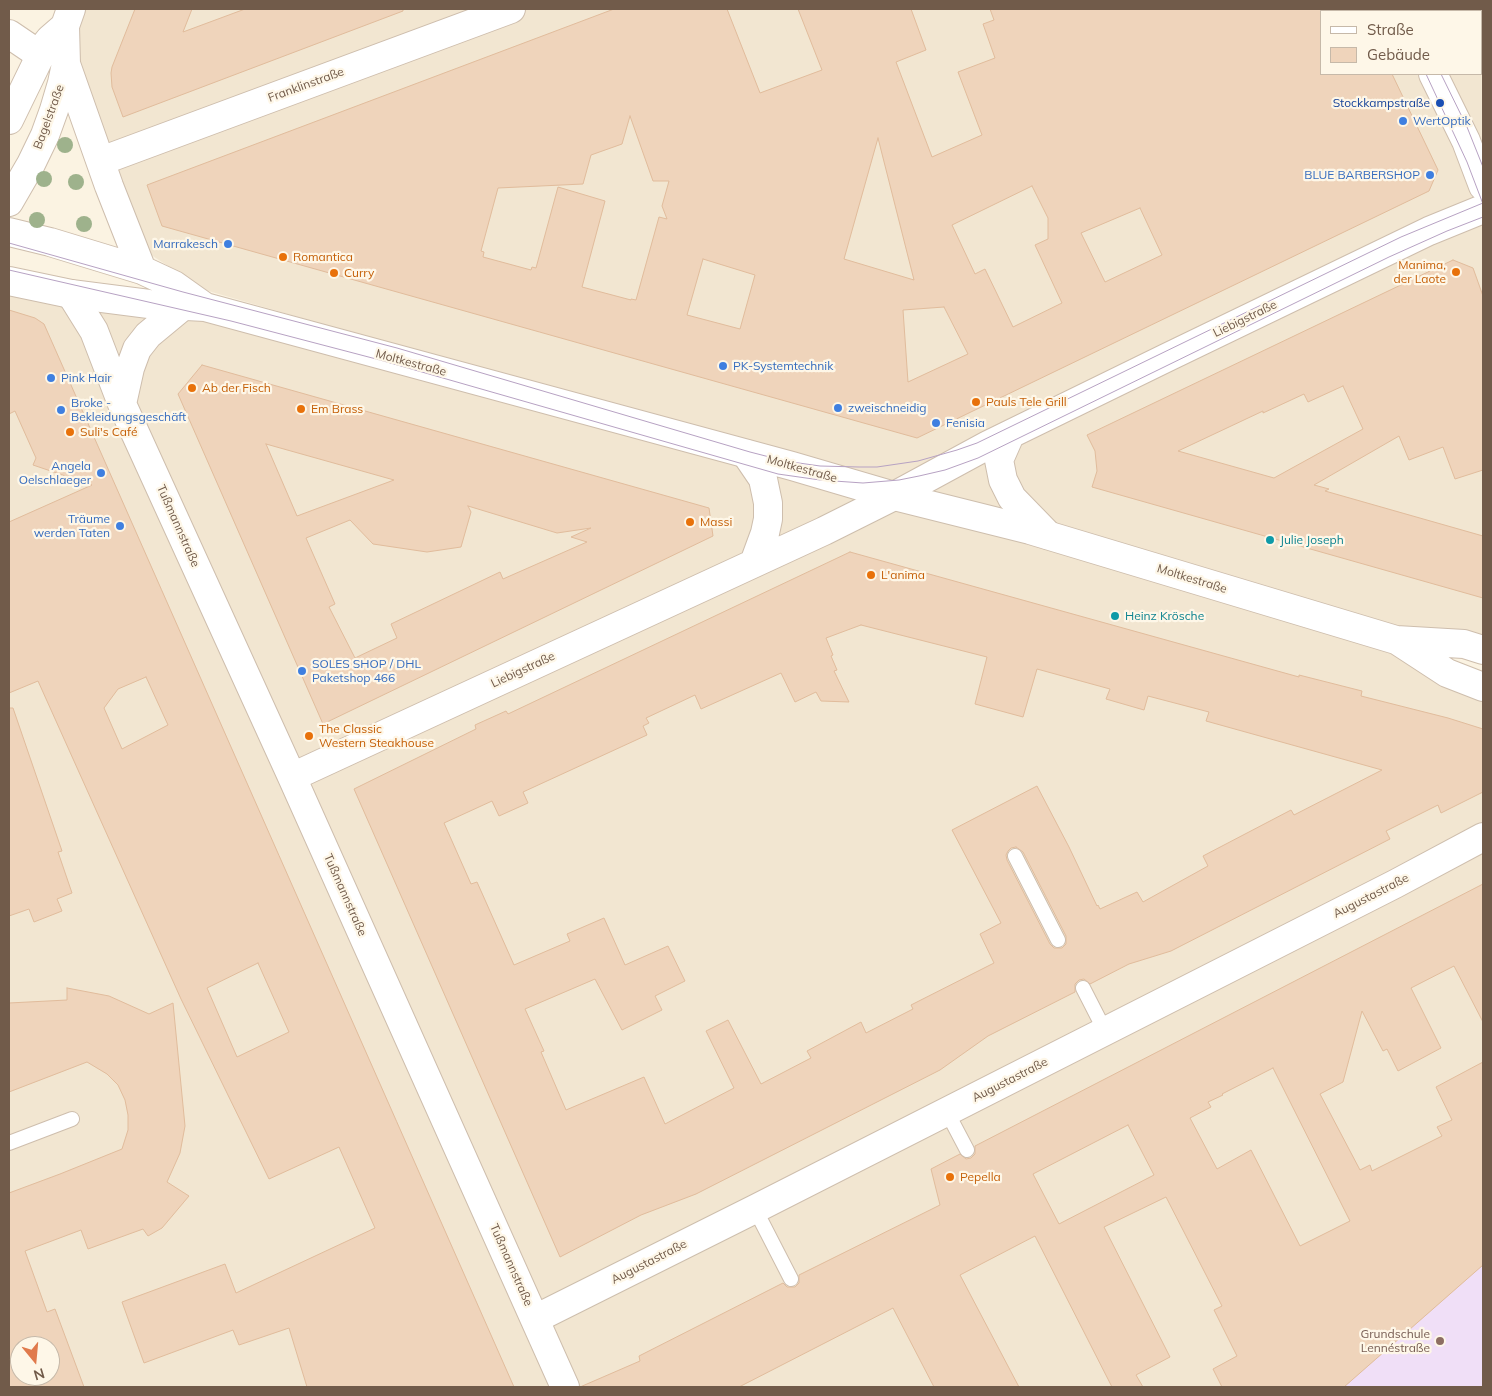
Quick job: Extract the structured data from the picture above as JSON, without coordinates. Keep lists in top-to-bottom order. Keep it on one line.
{"streets":{"street":["Franklinstraße","Bagelstraße","Liebigstraße","Moltkestraße","Tußmannstraße","Augustastraße"]},"crossings":[["Liebigstraße","Moltkestraße"],["Liebigstraße","Tußmannstraße"],["Moltkestraße","Tußmannstraße"],["Tußmannstraße","Augustastraße"]],"places":["Stockkampstraße","WertOptik","BLUE BARBERSHOP","Marrakesch","Romantica","Manima, der Laote","Curry","PK-Systemtechnik","Pink Hair","Ab der Fisch","Pauls Tele Grill","zweischneidig","Em Brass","Broke - Bekleidungsgeschäft","Fenisia","Suli's Café","Angela Oelschlaeger","Massi","Träume werden Taten","Julie Joseph","L'anima","Heinz Krösche","SOLES SHOP / DHL Paketshop 466","The Classic Western Steakhouse","Pepella","Grundschule Lennéstraße"],"legend":["Straße","Gebäude"],"north":"bottom"}
